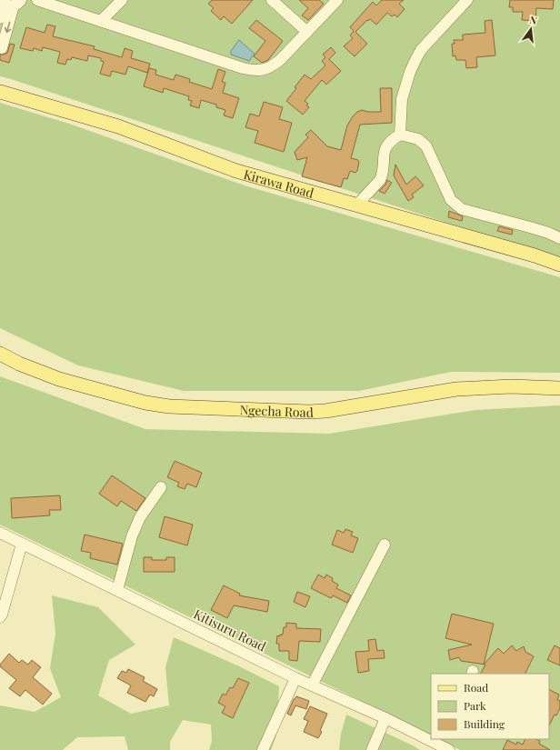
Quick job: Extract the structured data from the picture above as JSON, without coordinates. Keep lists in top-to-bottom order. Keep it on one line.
{"streets":{"main road":["Kirawa Road","Ngecha Road"],"street":["Kitisuru Road"]},"legend":["Road","Park","Building"],"north":"top"}
